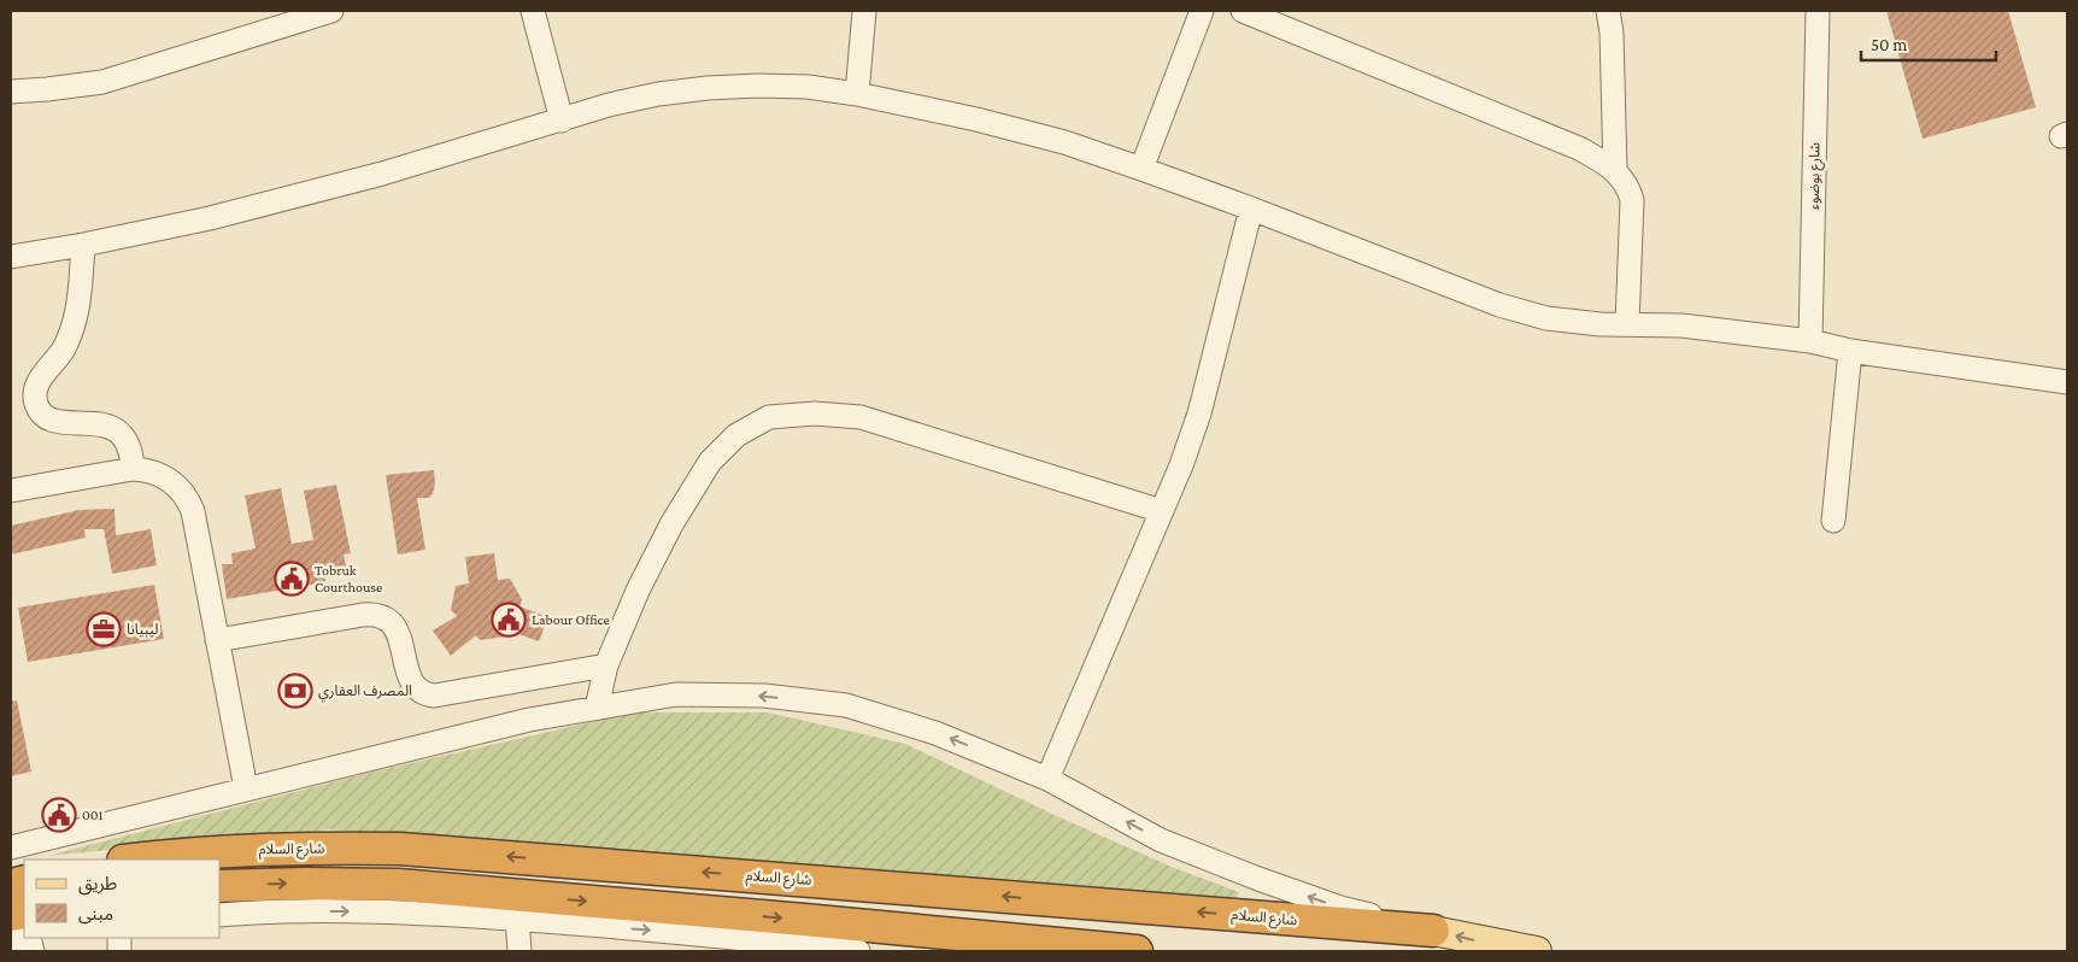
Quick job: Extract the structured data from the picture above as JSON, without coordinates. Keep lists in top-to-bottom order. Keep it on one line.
{"streets":{"highway":["شارع السلام"],"street":["شارع بوضوء"]},"places":{"public building":["Tobruk Courthouse","Labour Office","001"],"office":["ليبيانا"],"bank":["المصرف العقاري"]},"legend":["طريق","مبنى"],"scale_bar":"50 m"}
